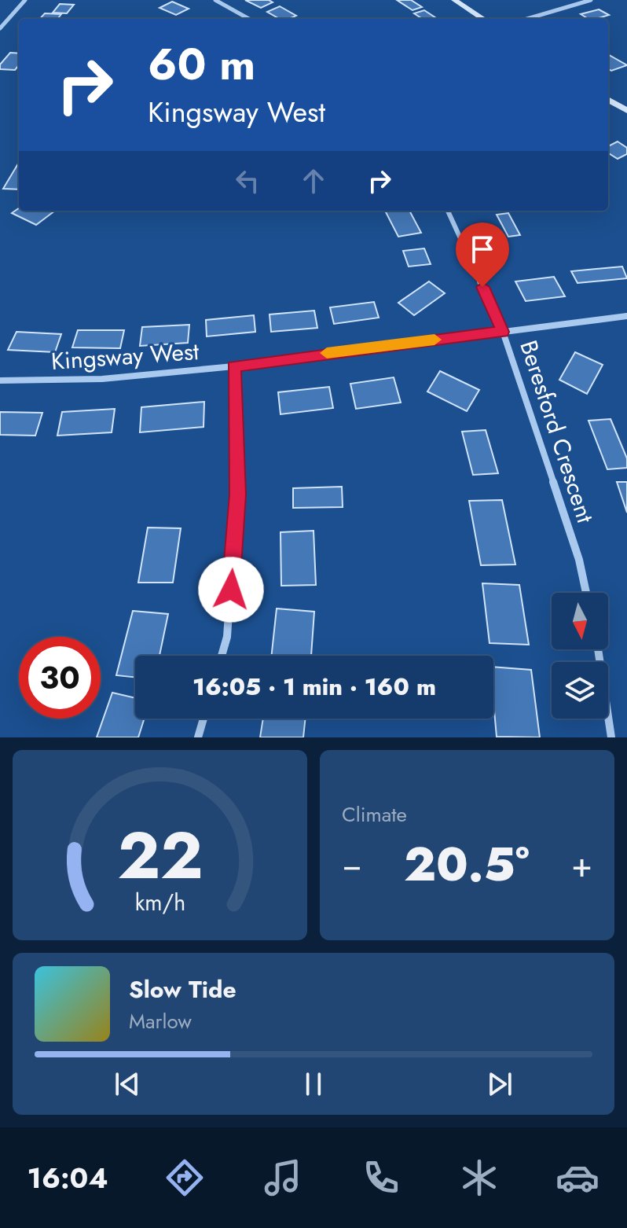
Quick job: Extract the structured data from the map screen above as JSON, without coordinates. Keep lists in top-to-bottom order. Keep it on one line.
{"streets":{"street":["Kingsway West","Beresford Crescent"]},"crossings":[["Kingsway West","Beresford Crescent"]],"north":"bottom","page":{"turn":["60 m","Kingsway West"],"limit":"30","trip":"16:05 · 1 min · 160 m","tile":"Climate","heat":["−","20.5°","+"],"song":["Slow Tide","Marlow"],"tabs":"16:04","gauge":["22","km/h"]}}
